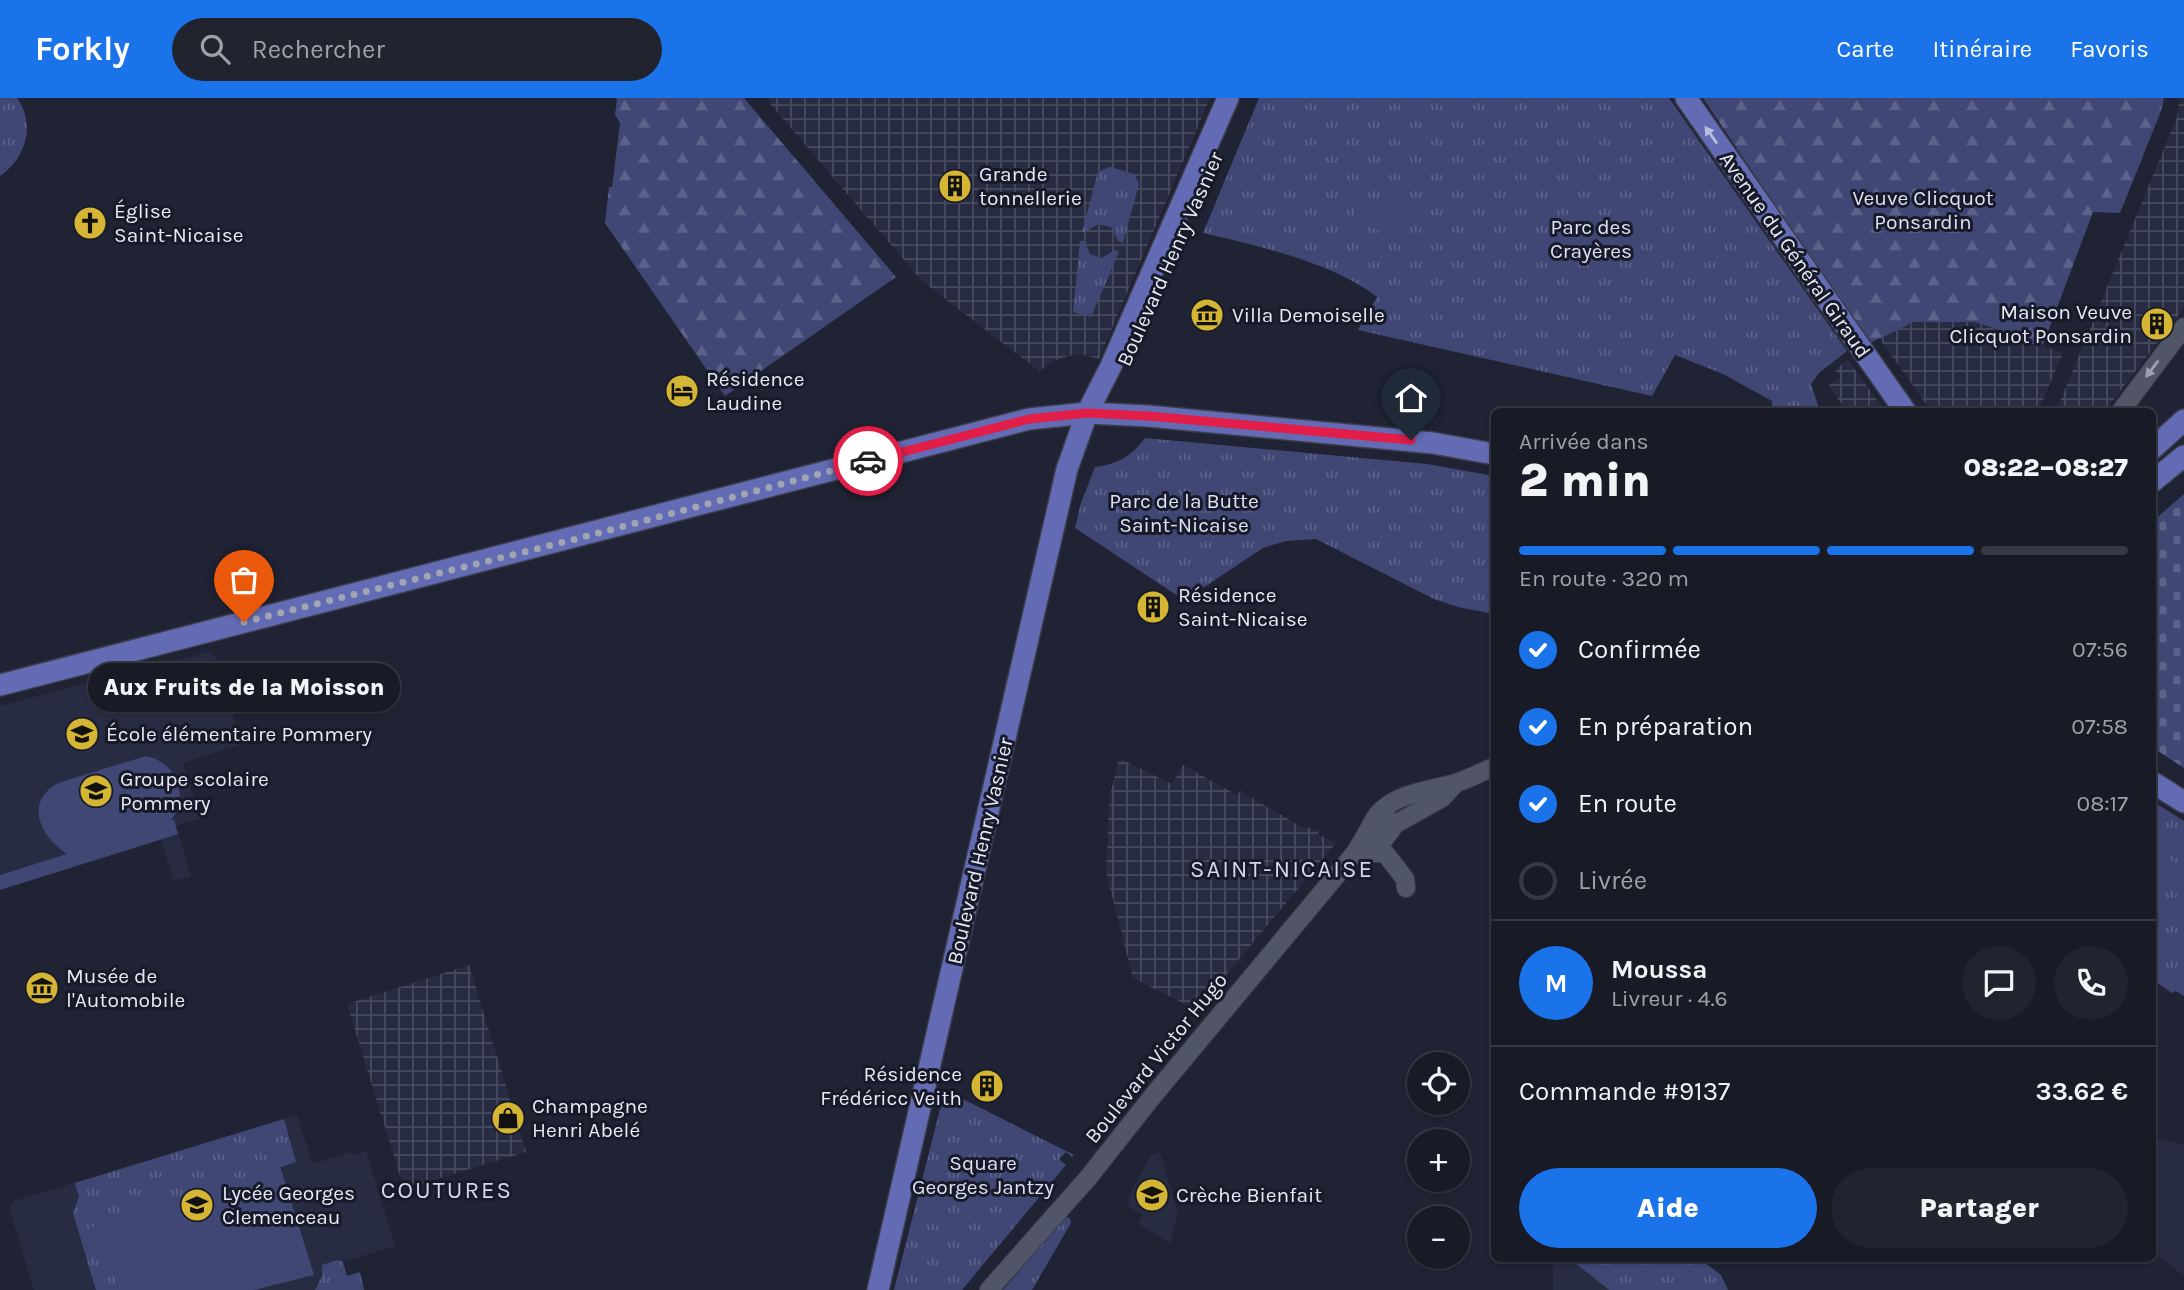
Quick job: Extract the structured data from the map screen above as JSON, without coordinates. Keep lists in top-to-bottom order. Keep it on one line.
{"streets":{"main road":["Avenue du Général Giraud","Boulevard Henry Vasnier"],"street":["Boulevard Victor Hugo"]},"one_way":["Avenue du Général Giraud"],"districts":["SAINT-NICAISE","COUTURES"],"parks":["Veuve Clicquot Ponsardin","Parc des Crayères","Parc de la Butte Saint-Nicaise","Square Georges Jantzy"],"places":{"building":["Grande tonnellerie","Maison Veuve Clicquot Ponsardin","Résidence Saint-Nicaise","Résidence Frédéricc Veith"],"church":["Église Saint-Nicaise"],"museum":["Villa Demoiselle","Musée de l'Automobile"],"hotel":["Résidence Laudine"],"other":["Aux Fruits de la Moisson"],"school or university":["École élémentaire Pommery","Groupe scolaire Pommery","Crèche Bienfait","Lycée Georges Clemenceau"],"shop":["Champagne Henri Abelé"]},"page":{"header":"Forkly","search":"Rechercher","nav":["Carte","Itinéraire","Favoris"],"heading":["2 min","Arrivée dans","08:22–08:27"],"panel":["Moussa","Livreur · 4.6","Commande #9137","33.62 €"],"bar":"En route · 320 m","list":[["Confirmée","07:56"],["En préparation","07:58"],["En route","08:17"],"Livrée"],"bubble":"Aux Fruits de la Moisson","round":"M","map_buttons":["+","−"],"buttons":["Aide","Partager"]}}
